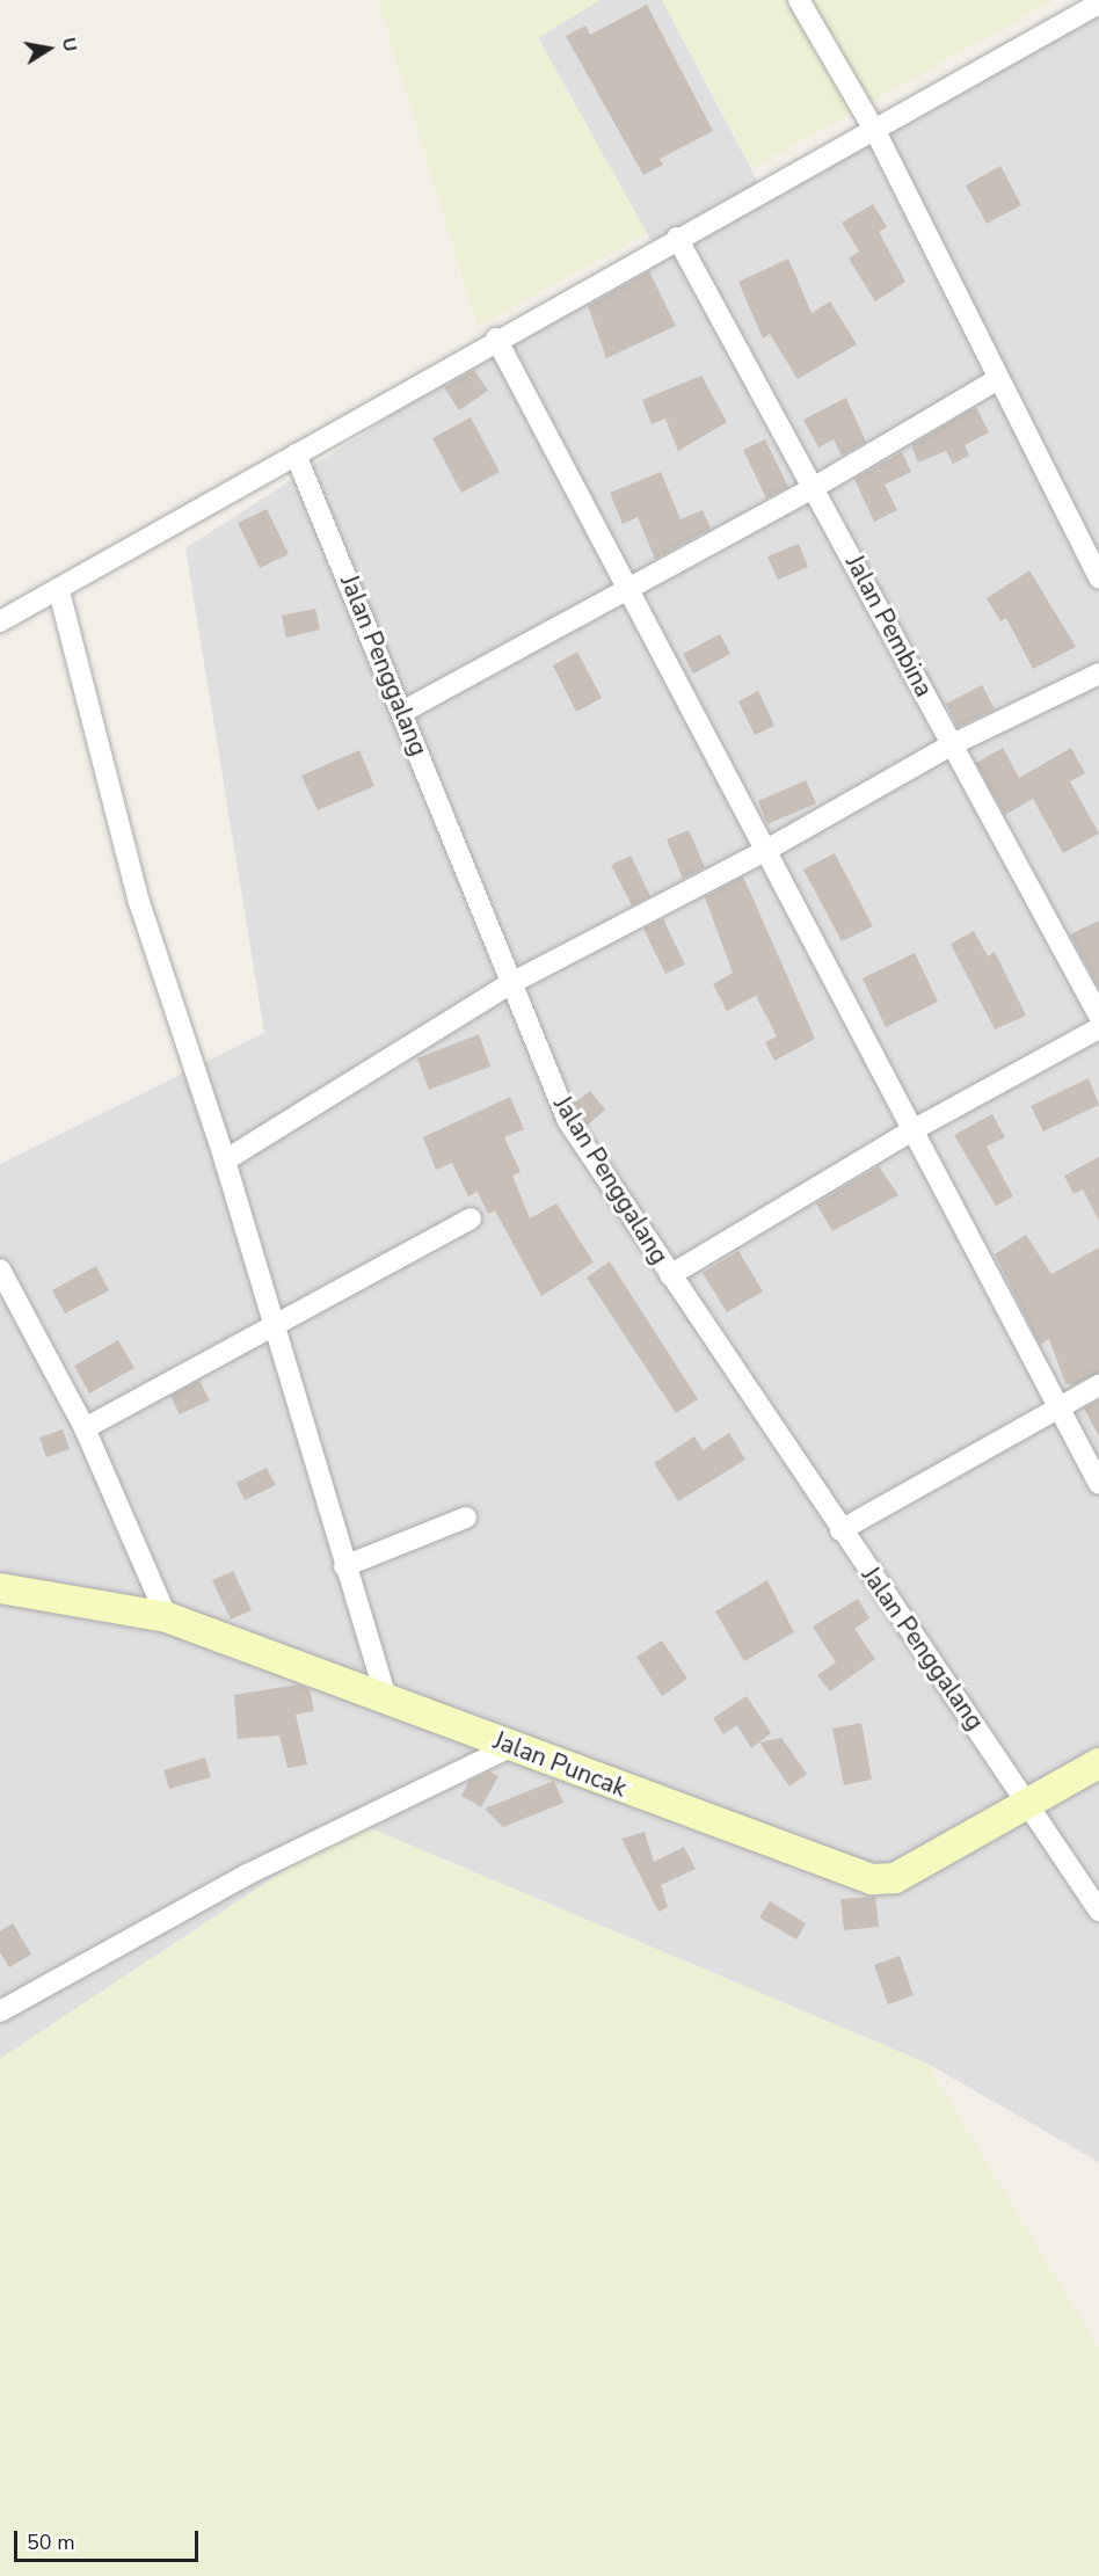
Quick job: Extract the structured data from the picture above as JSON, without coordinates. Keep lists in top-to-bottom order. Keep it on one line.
{"streets":{"street":["Jalan Pembina","Jalan Penggalang","Jalan Puncak"]},"crossings":[["Jalan Penggalang","Jalan Puncak"]],"scale_bar":"50 m","north":"right"}
